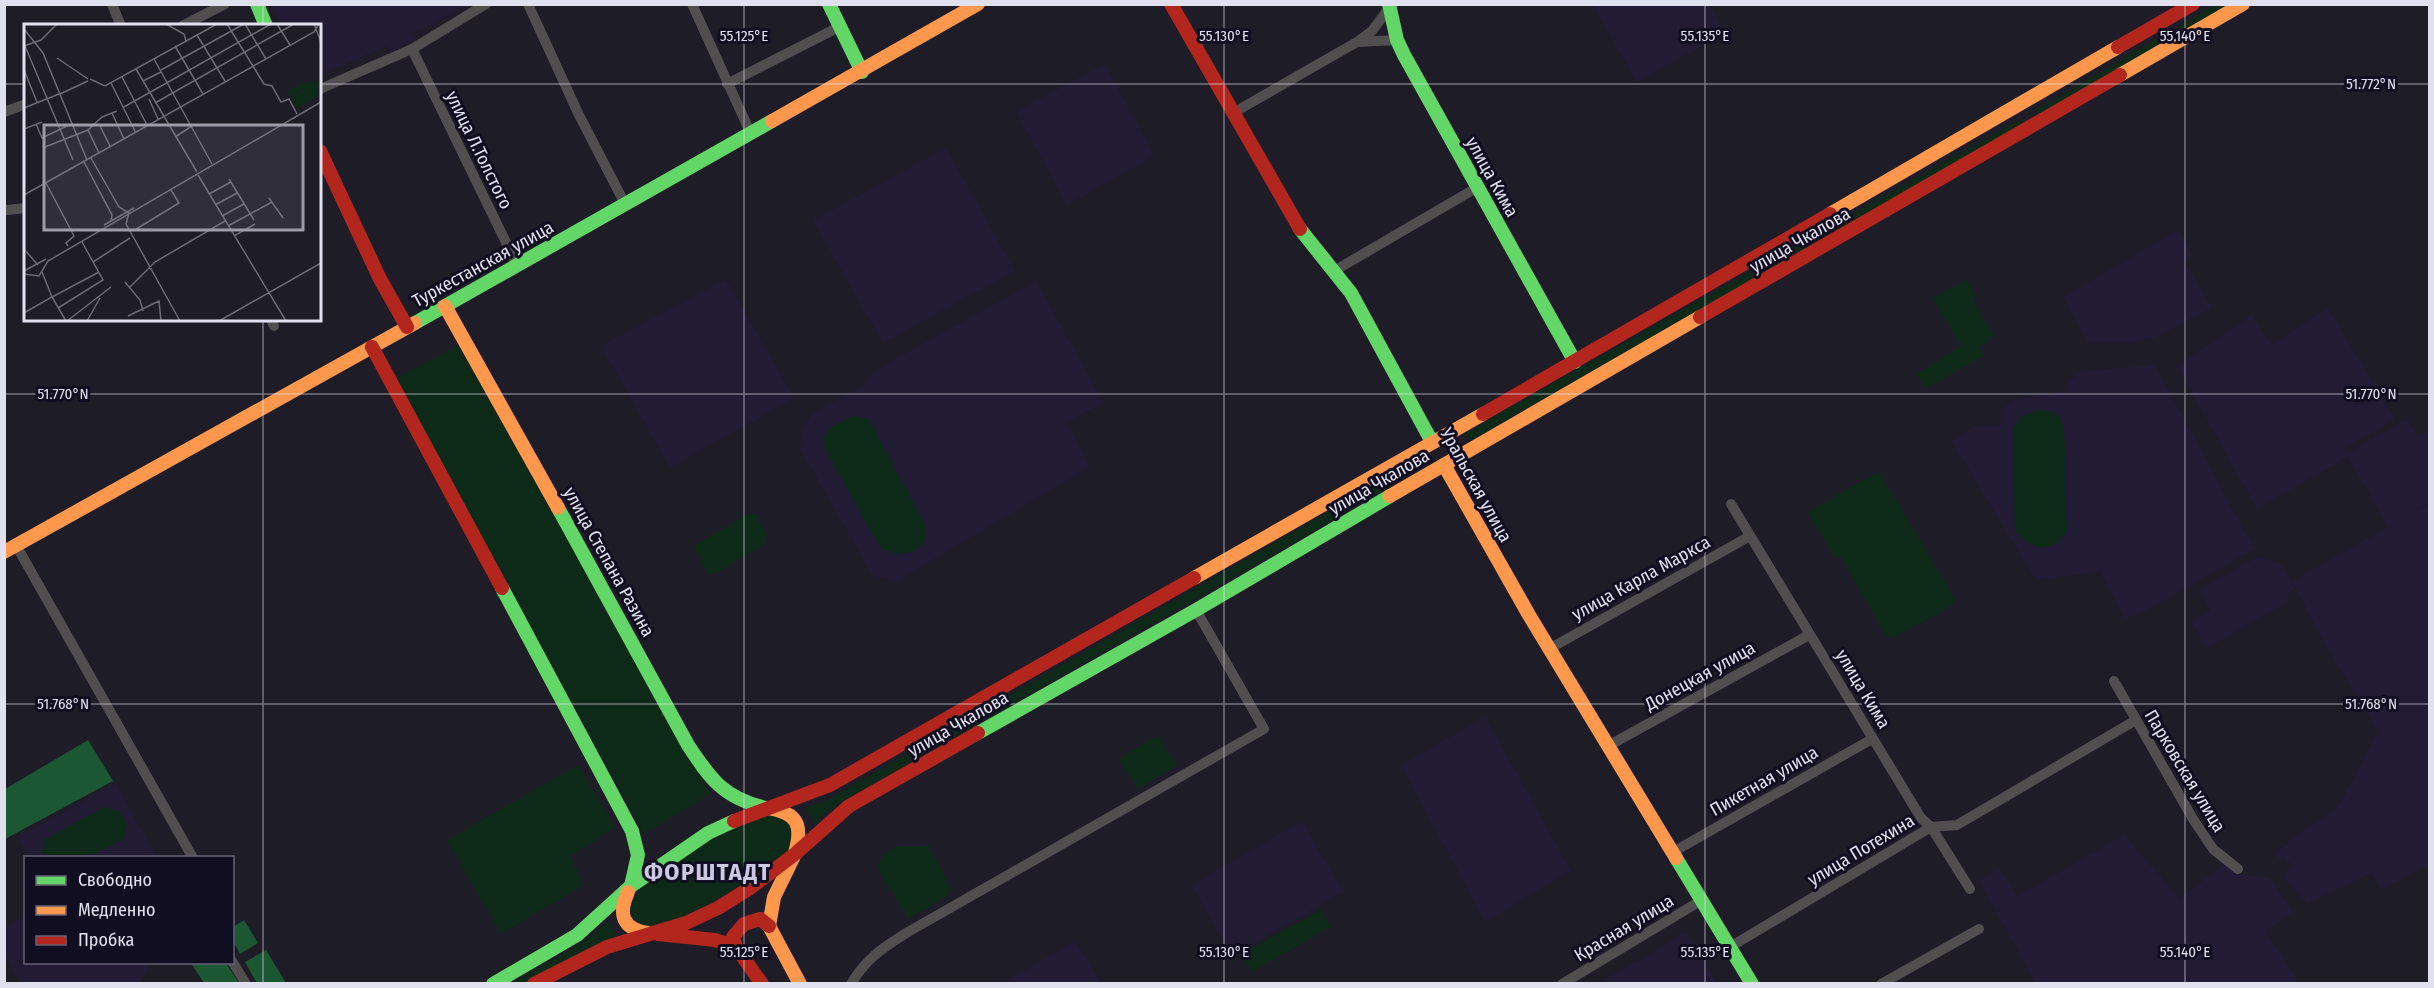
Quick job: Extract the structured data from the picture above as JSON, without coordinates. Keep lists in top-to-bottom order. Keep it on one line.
{"streets":{"main road":["улица Кима","улица Чкалова","Туркестанская улица","Уральская улица","улица Степана Разина"],"street":["улица Л.Толстого","улица Карла Маркса","Донецкая улица","Парковская улица","Пикетная улица","улица Потехина","Красная улица"]},"crossings":[["улица Л.Толстого","Туркестанская улица"],["улица Кима","улица Чкалова"],["улица Кима","улица Карла Маркса"],["улица Кима","Донецкая улица"],["улица Кима","Пикетная улица"],["улица Кима","улица Потехина"],["улица Чкалова","Уральская улица"],["улица Чкалова","улица Степана Разина"],["Туркестанская улица","улица Степана Разина"],["Уральская улица","улица Карла Маркса"],["Уральская улица","Донецкая улица"],["Уральская улица","Пикетная улица"],["Уральская улица","улица Потехина"],["Уральская улица","Красная улица"],["Парковская улица","улица Потехина"]],"districts":["ФОРШТАДТ"],"legend":["Свободно","Медленно","Пробка"],"coordinates":["55.125°E","55.130°E","55.135°E","55.140°E","51.772°N","51.770°N","51.768°N"]}
